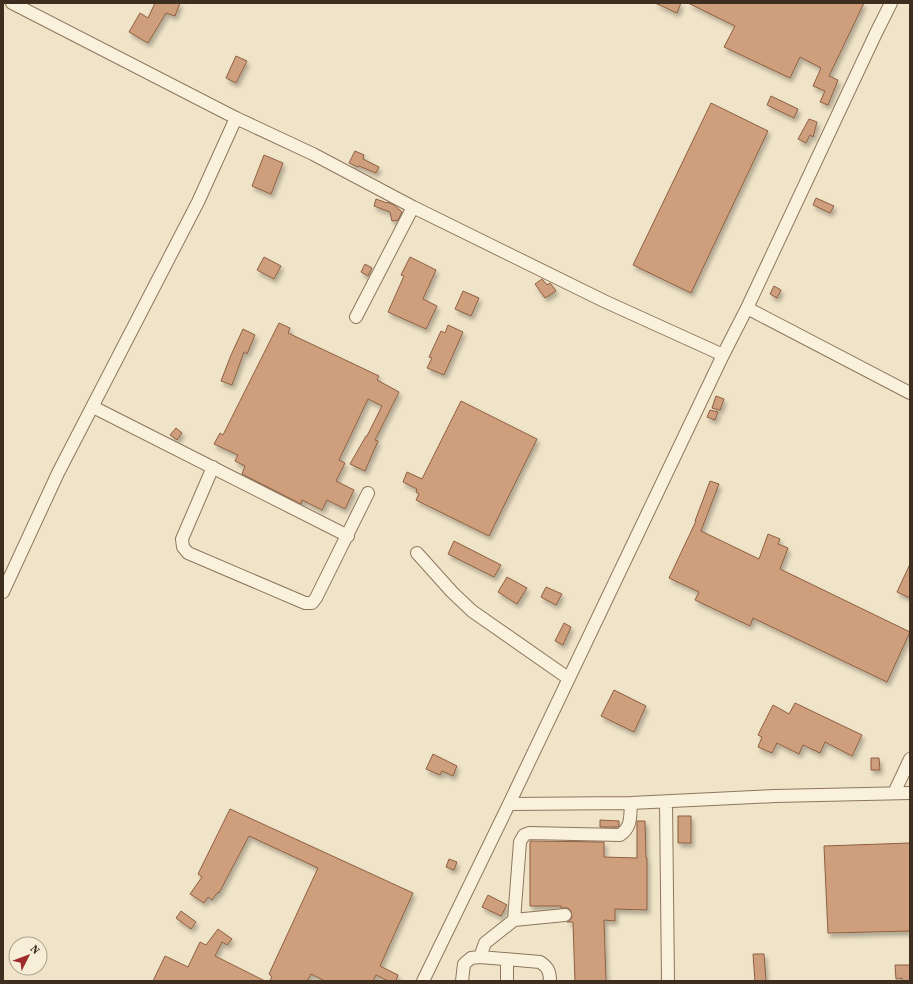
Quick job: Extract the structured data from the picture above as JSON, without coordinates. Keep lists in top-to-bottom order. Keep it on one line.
{"north":"top right"}
